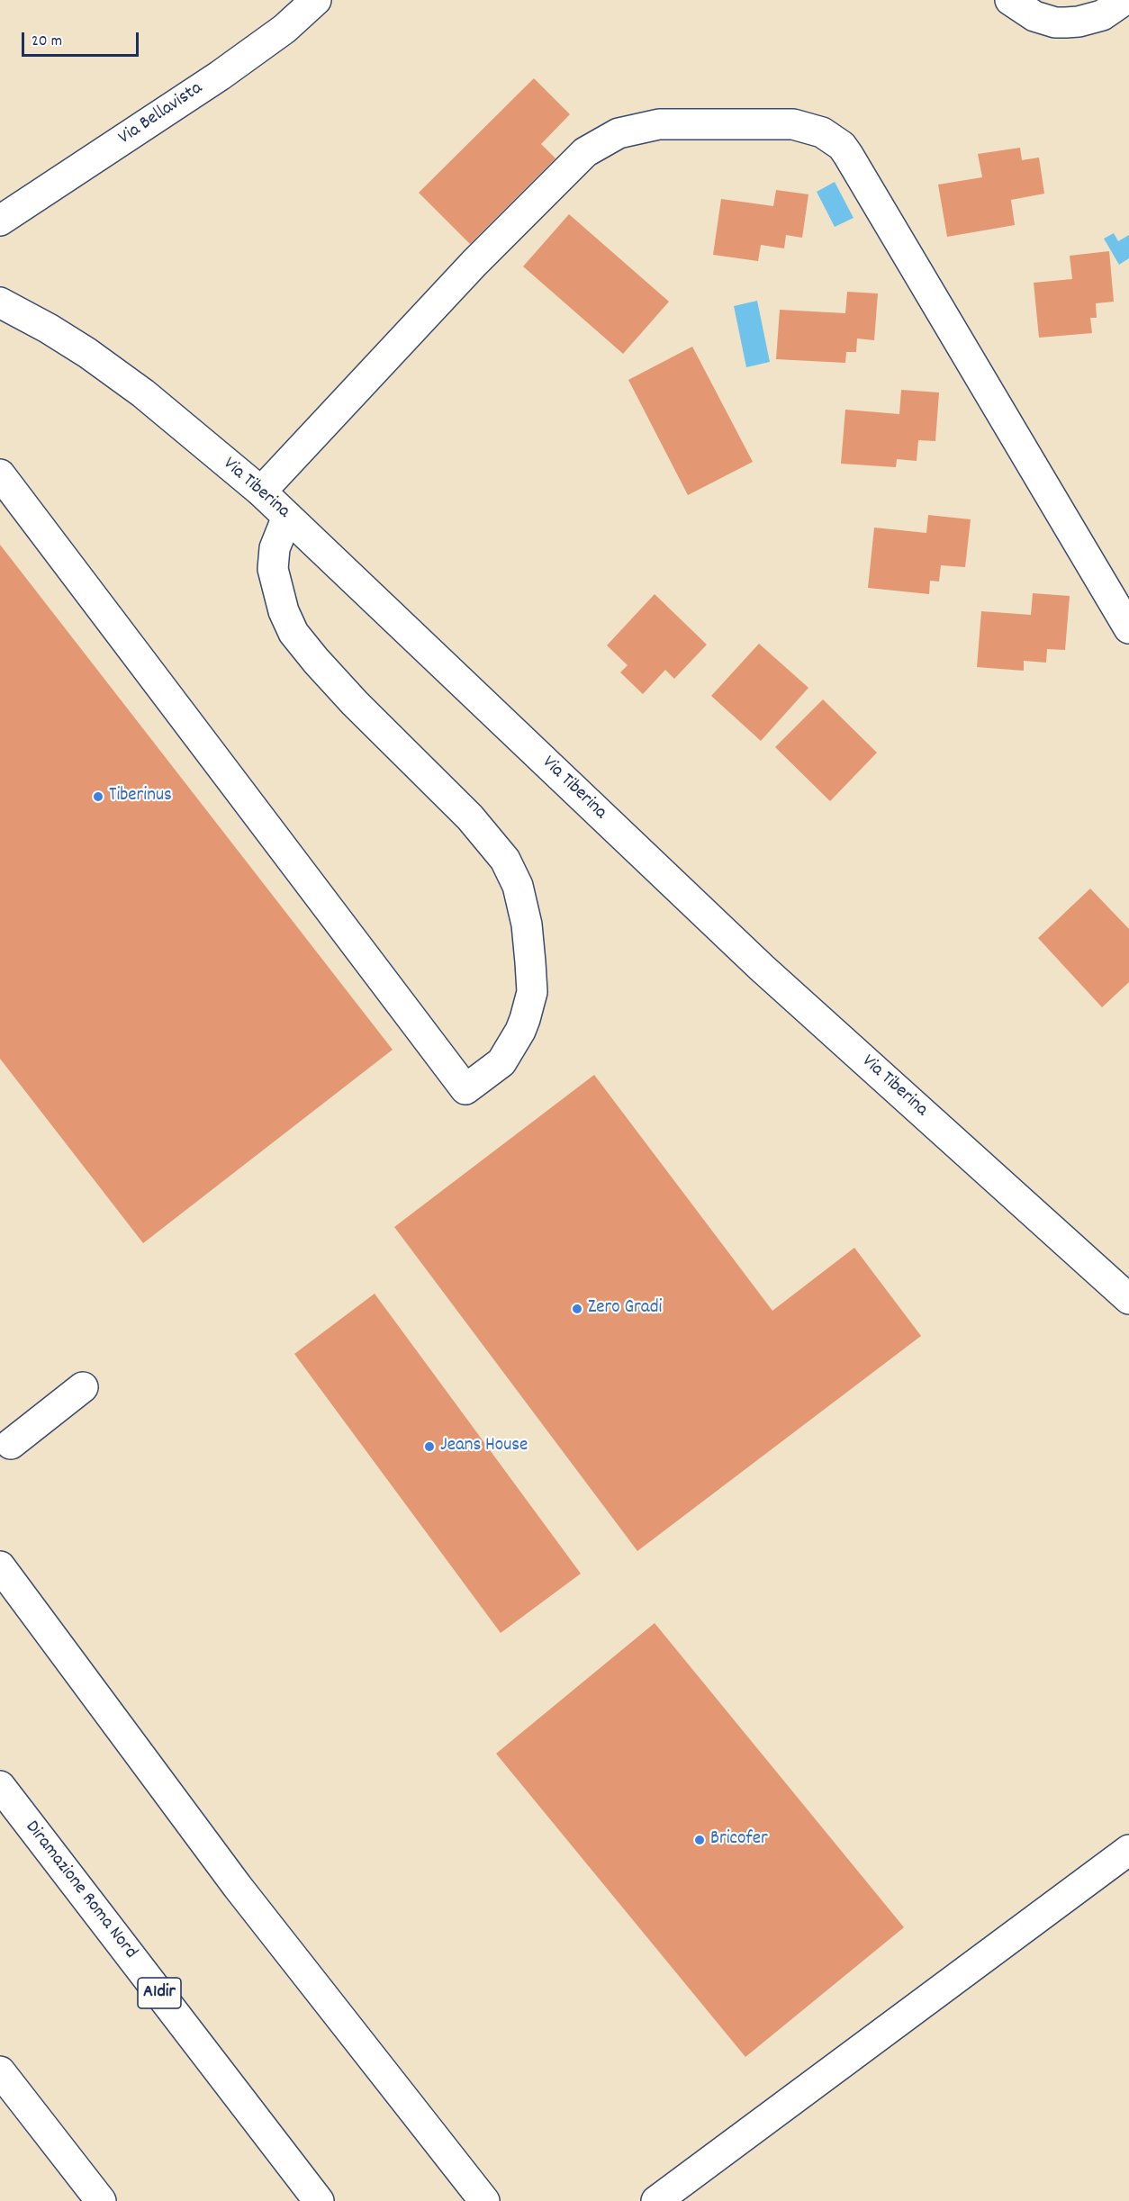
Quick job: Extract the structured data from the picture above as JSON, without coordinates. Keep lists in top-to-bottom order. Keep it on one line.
{"streets":{"main road":["Via Bellavista","Via Tiberina","Diramazione Roma Nord","A1dir"]},"places":["Tiberinus","Zero Gradi","Jeans House","Bricofer"],"scale_bar":"20 m"}
